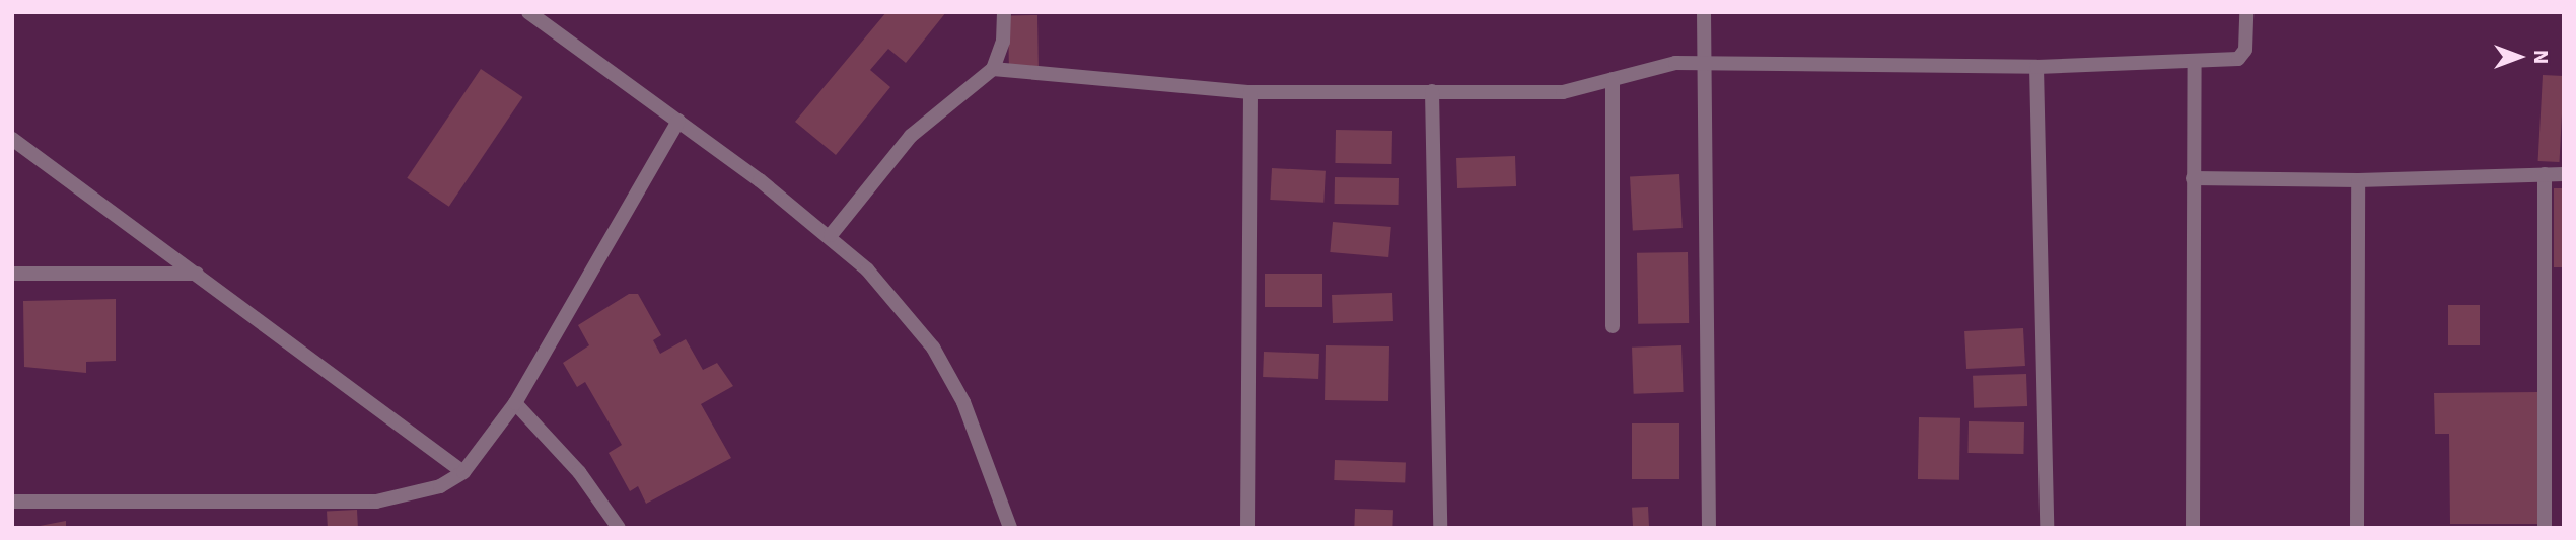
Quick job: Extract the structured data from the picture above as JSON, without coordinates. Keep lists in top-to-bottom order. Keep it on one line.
{"north":"right"}
